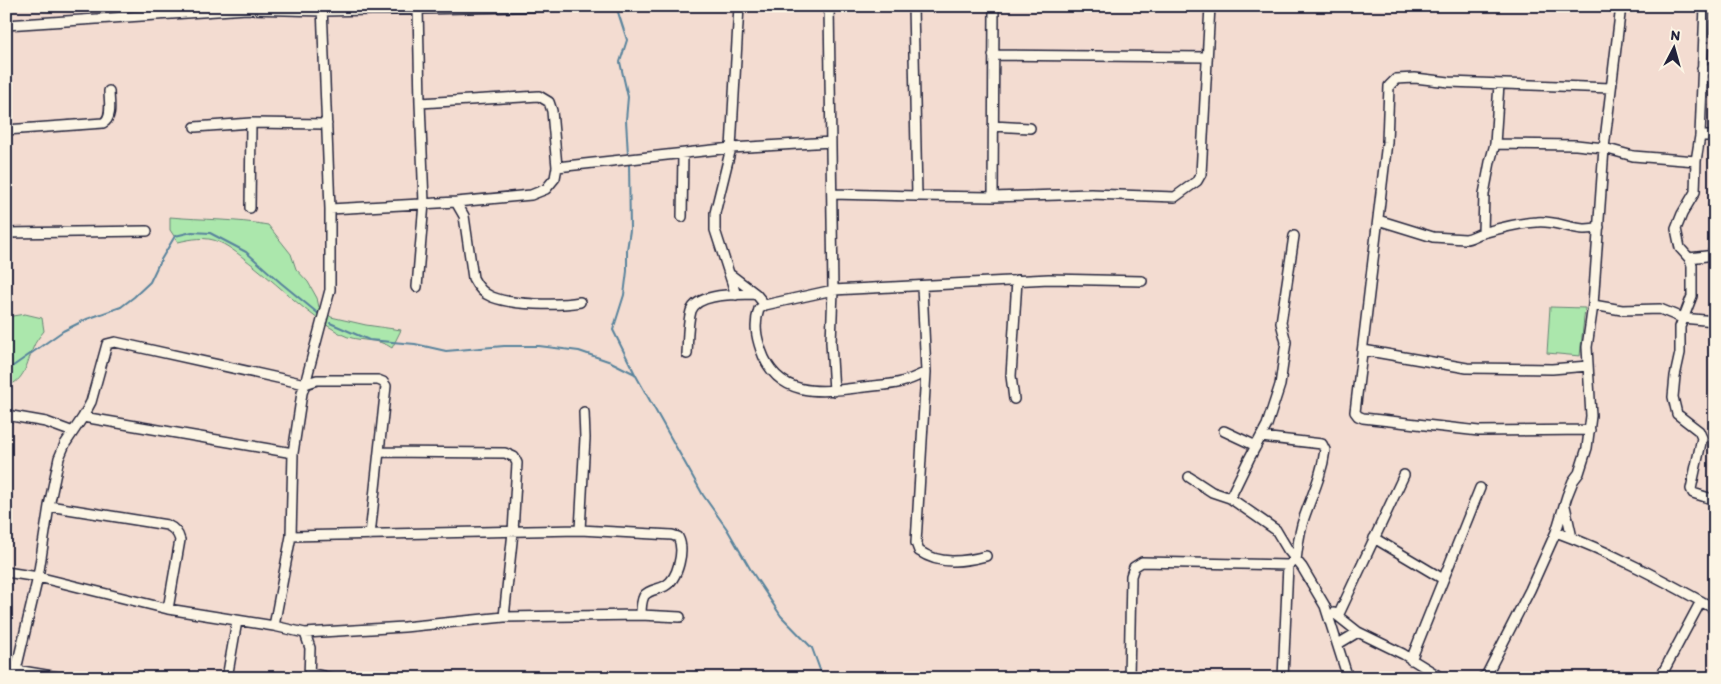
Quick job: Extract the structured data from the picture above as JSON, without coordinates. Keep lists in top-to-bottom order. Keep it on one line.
{"north":"top"}
